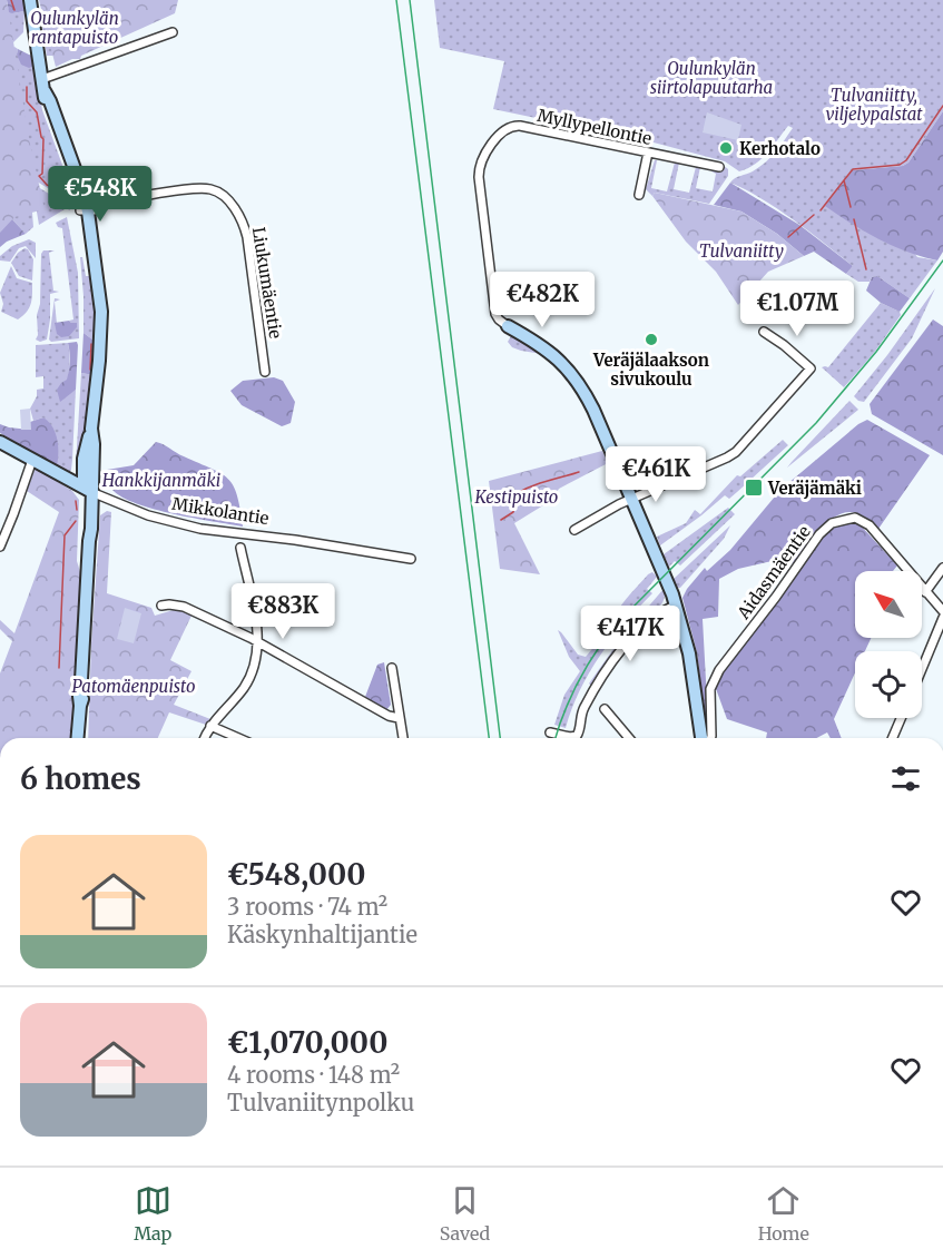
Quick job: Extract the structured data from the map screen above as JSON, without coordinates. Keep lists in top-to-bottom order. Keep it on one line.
{"streets":{"main road":["Mikkolantie"],"street":["Myllypellontie","Liukumäentie","Aidasmäentie"]},"parks":["Oulunkylän rantapuisto","Oulunkylän siirtolapuutarha","Tulvaniitty, viljelypalstat","Tulvaniitty","Hankkijanmäki","Kestipuisto","Patomäenpuisto"],"places":{"other":["Kerhotalo","Veräjälaakson sivukoulu"],"transit":["Veräjämäki"]},"north":"top left","page":{"price":["€548K","€482K","€1.07M","€461K","€883K","€417K"],"heading":"6 homes","list":[{"name":"€548,000","note":"3 rooms · 74 m² · Käskynhaltijantie"},{"name":"€1,070,000","note":"4 rooms · 148 m² · Tulvaniitynpolku"}],"tabs":["Map","Saved","Home"]}}
